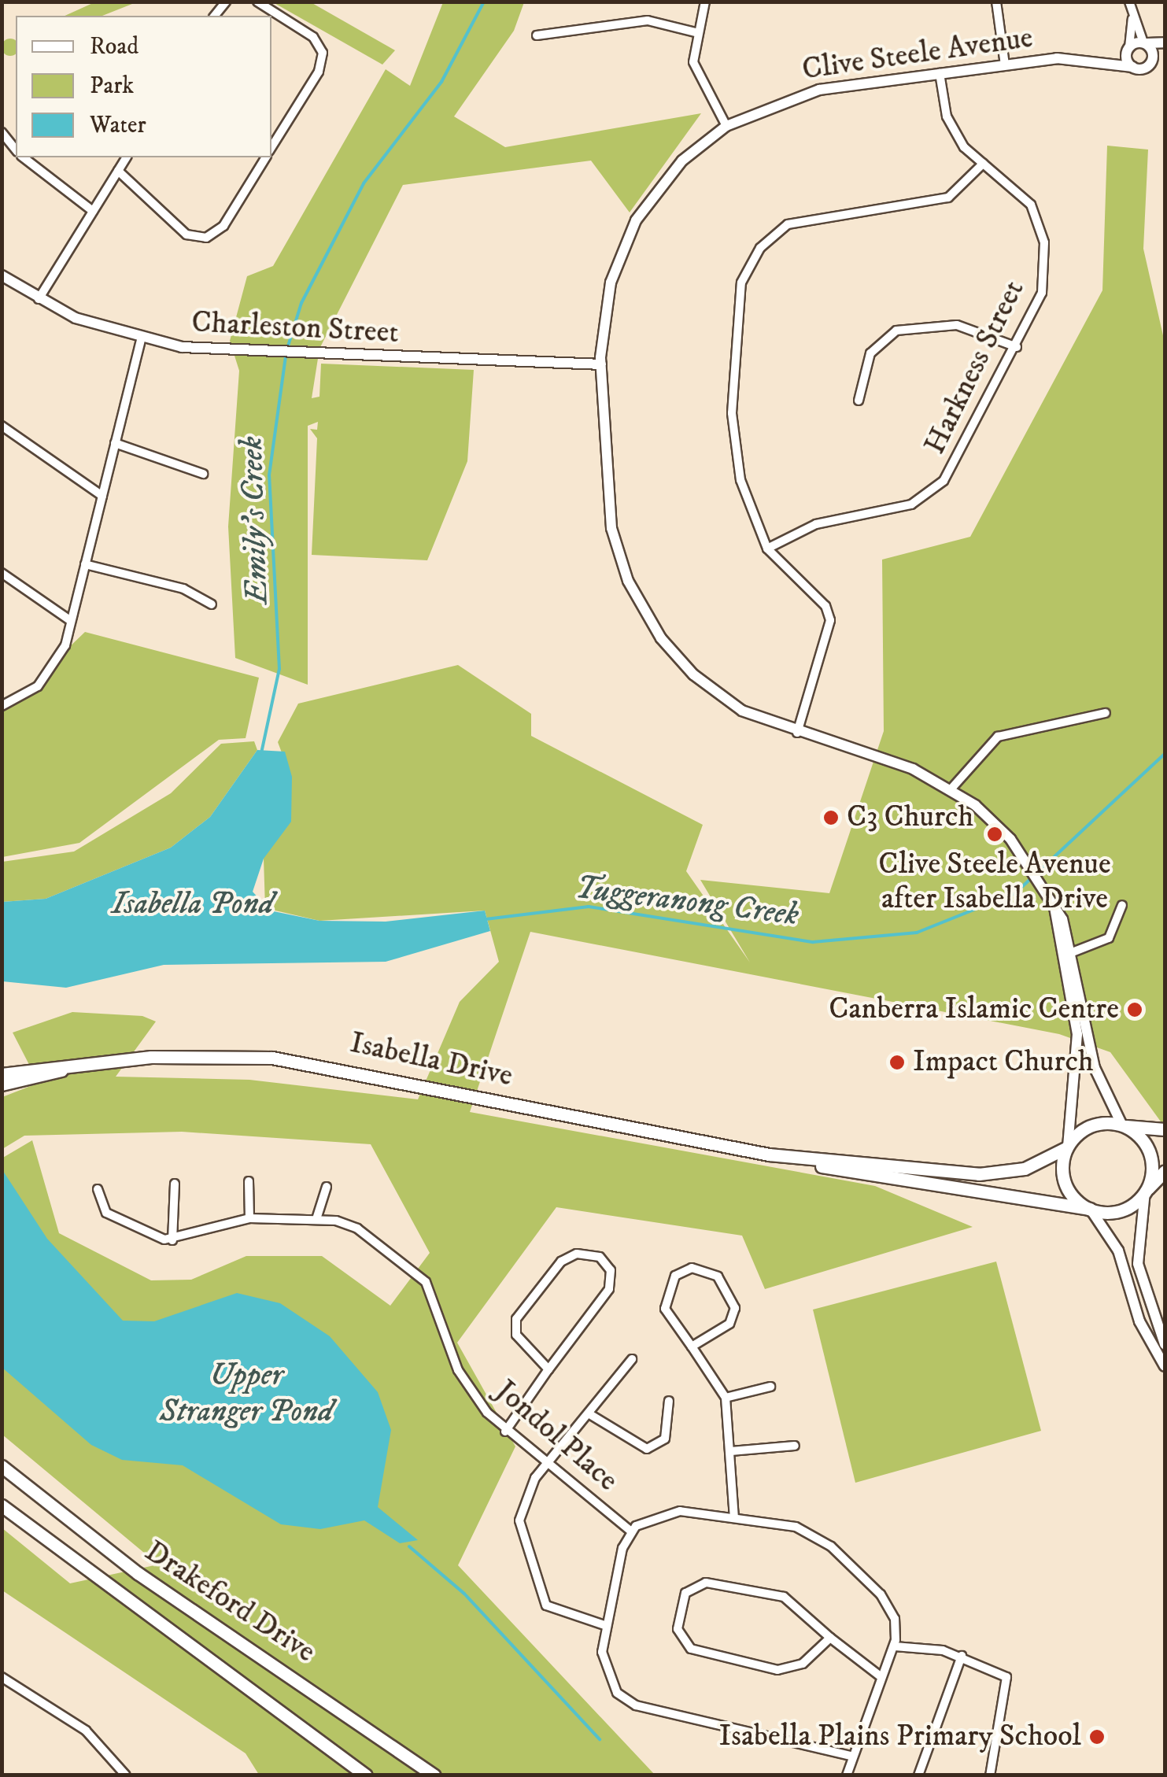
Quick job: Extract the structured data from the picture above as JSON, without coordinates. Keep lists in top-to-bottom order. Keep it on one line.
{"streets":{"main road":["Isabella Drive","Drakeford Drive"],"street":["Clive Steele Avenue","Charleston Street","Harkness Street","Jondol Place"]},"crossings":[["Clive Steele Avenue","Charleston Street"],["Clive Steele Avenue","Harkness Street"],["Clive Steele Avenue","Isabella Drive"]],"water":["Emily's Creek","Tuggeranong Creek","Isabella Pond","Upper Stranger Pond"],"places":["C3 Church","Clive Steele Avenue after Isabella Drive","Canberra Islamic Centre","Impact Church","Isabella Plains Primary School"],"legend":["Road","Park","Water"]}
